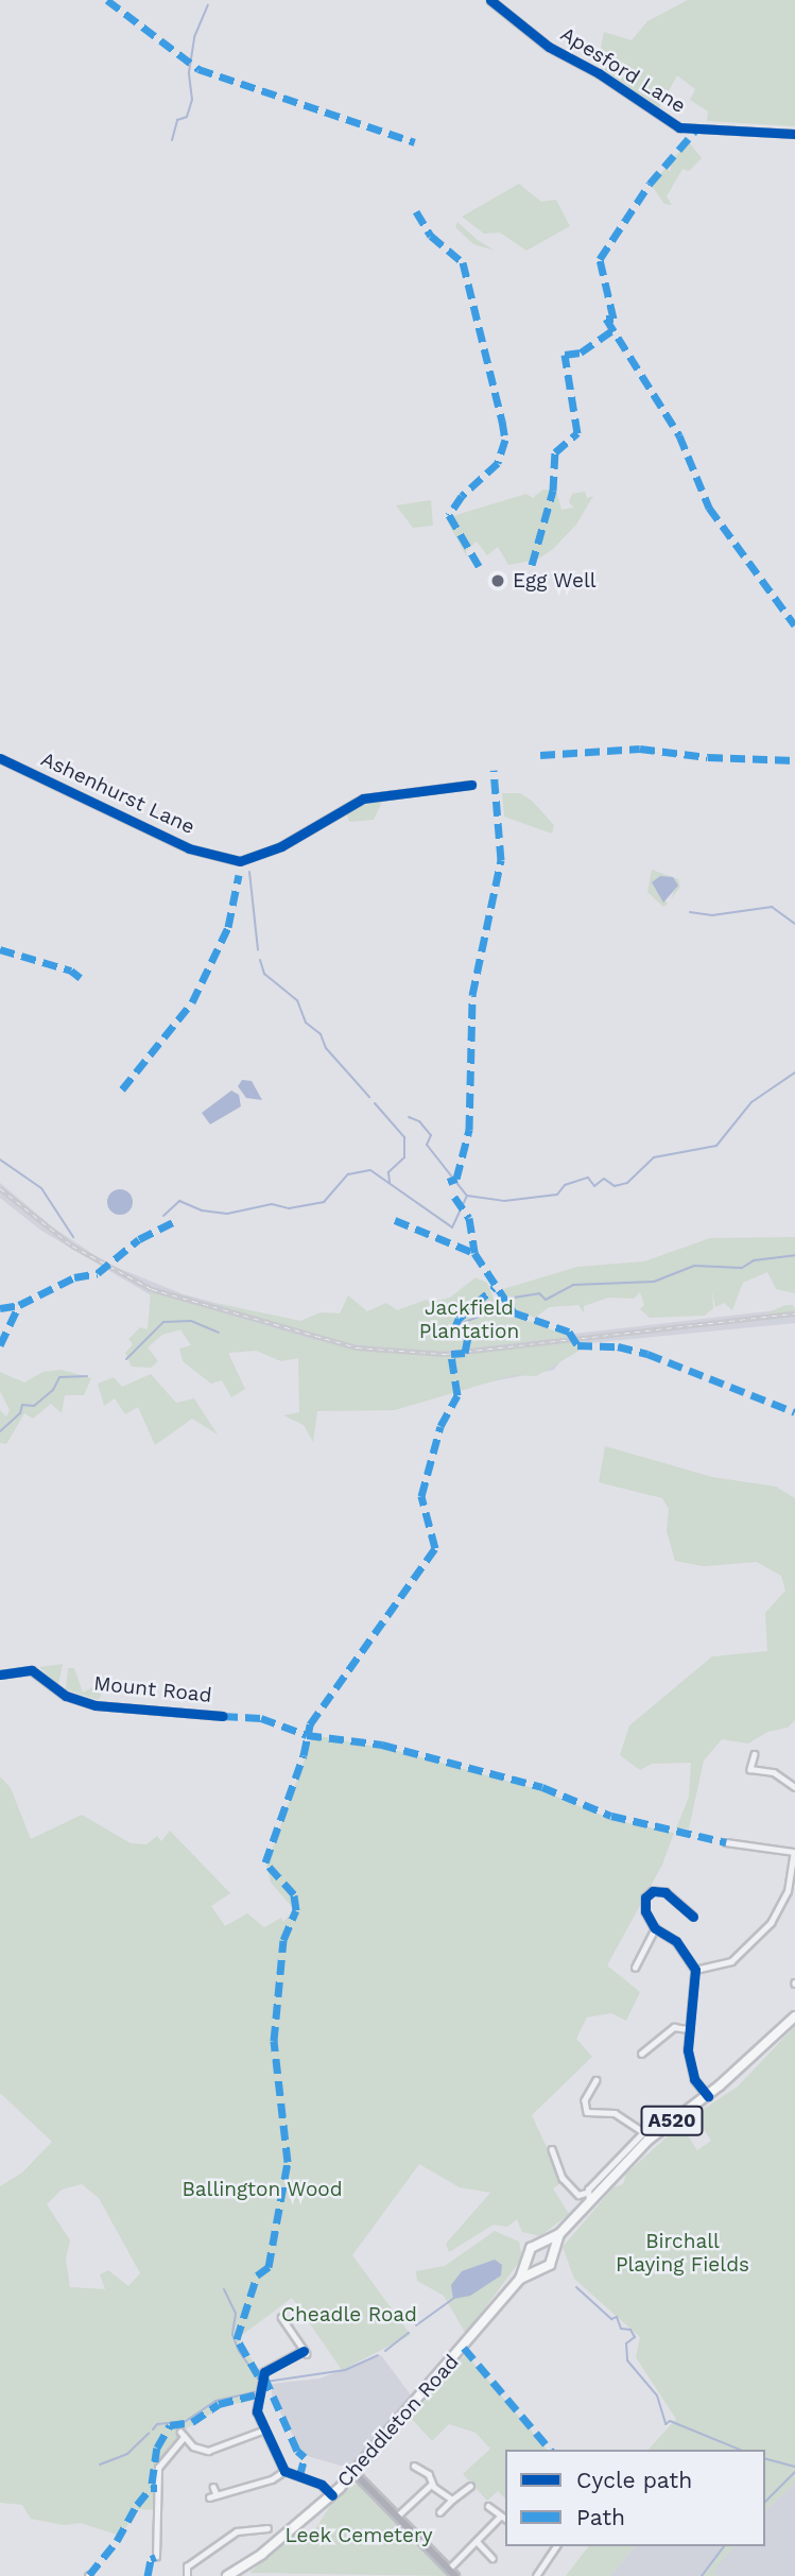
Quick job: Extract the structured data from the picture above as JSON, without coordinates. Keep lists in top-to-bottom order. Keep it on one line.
{"streets":{"highway":["A520","Cheddleton Road"],"street":["Apesford Lane","Ashenhurst Lane","Mount Road"]},"parks":["Jackfield Plantation","Ballington Wood","Birchall Playing Fields","Cheadle Road","Leek Cemetery"],"places":["Egg Well"],"legend":["Cycle path","Path"]}
